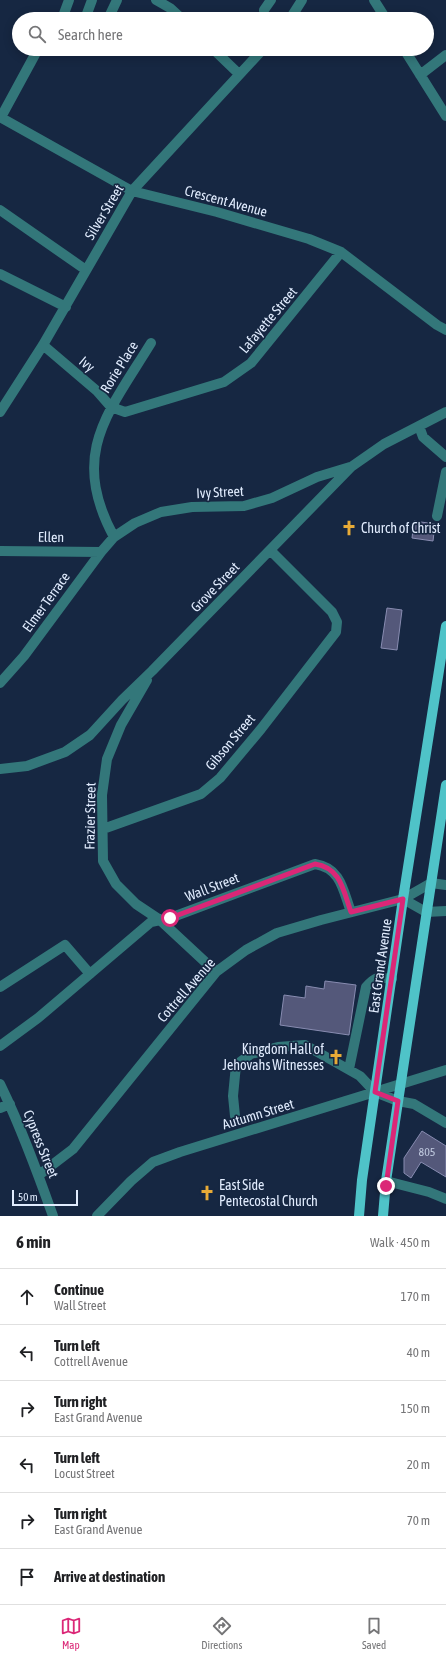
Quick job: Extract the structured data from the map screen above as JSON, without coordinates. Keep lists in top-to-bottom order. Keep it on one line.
{"streets":{"main road":["East Grand Avenue"],"street":["Crescent Avenue","Silver Street","Lafayette Street","Ivy","Rorie Place","Ivy Street","Ellen","Grove Street","Elmer Terrace","Gibson Street","Frazier Street","Wall Street","Cottrell Avenue","Autumn Street","Cypress Street"]},"crossings":[["Crescent Avenue","Silver Street"],["Crescent Avenue","Lafayette Street"],["Silver Street","Ivy"],["Lafayette Street","Ivy"],["Lafayette Street","Rorie Place"],["Ivy","Rorie Place"],["Rorie Place","Ivy Street"],["Rorie Place","Elmer Terrace"],["Ivy Street","Grove Street"],["Ivy Street","Elmer Terrace"],["Ellen","Elmer Terrace"],["Grove Street","Gibson Street"],["Grove Street","Frazier Street"],["Gibson Street","Frazier Street"],["Frazier Street","Wall Street"],["Frazier Street","Cottrell Avenue"],["Wall Street","Cottrell Avenue"],["East Grand Avenue","Cottrell Avenue"],["East Grand Avenue","Autumn Street"],["Cottrell Avenue","Cypress Street"]],"places":{"church":["Church of Christ","Kingdom Hall of Jehovahs Witnesses","East Side Pentecostal Church"]},"house_numbers":["805"],"scale_bar":"50 m","page":{"search":"Search here","scale":"50 m","heading":["6 min","Walk · 450 m"],"list":[["Continue","Wall Street","170 m"],["Turn left","Cottrell Avenue","40 m"],["Turn right","East Grand Avenue","150 m"],["Turn left","Locust Street","20 m"],["Turn right","East Grand Avenue","70 m"],"Arrive at destination"],"nav":["Map","Directions","Saved"]}}
